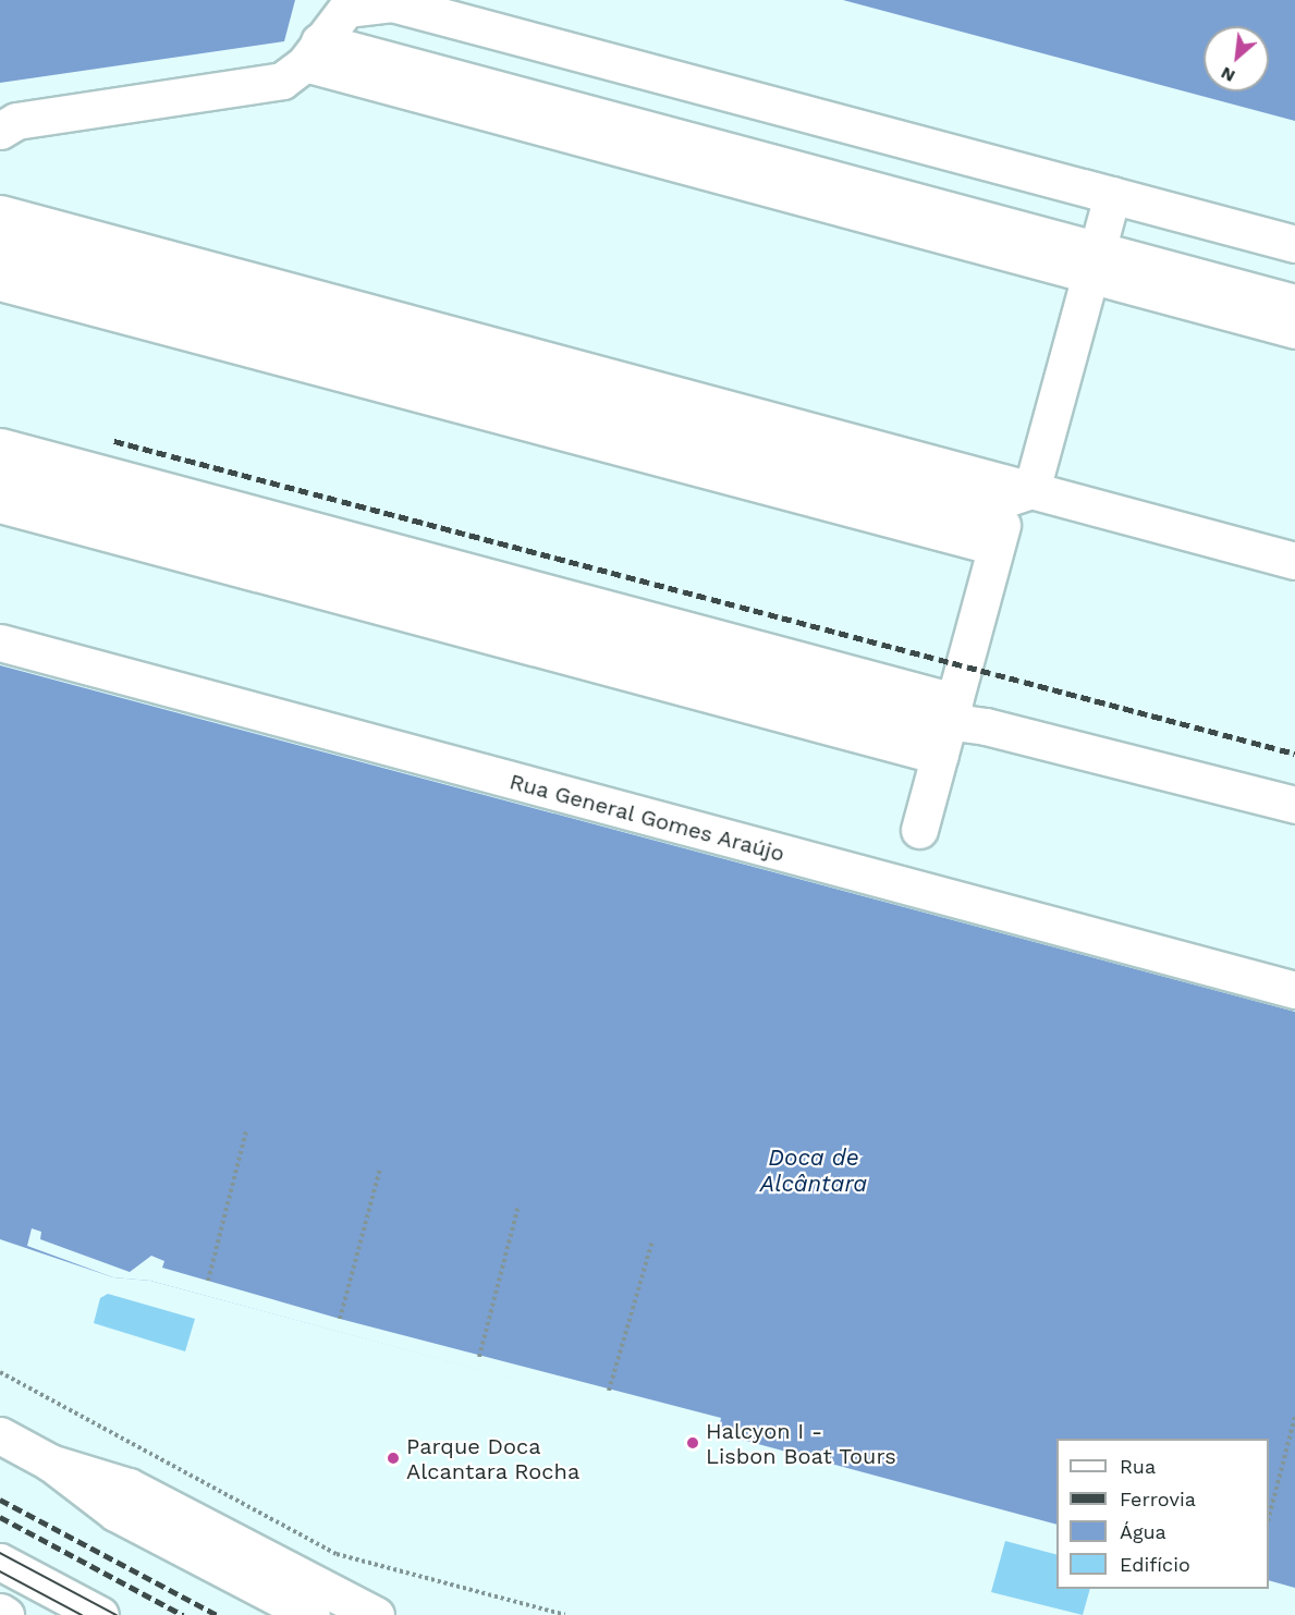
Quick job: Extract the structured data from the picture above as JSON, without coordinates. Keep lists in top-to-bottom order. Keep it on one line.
{"streets":{"street":["Rua General Gomes Araújo"]},"water":["Doca de Alcântara"],"places":["Halcyon I - Lisbon Boat Tours","Parque Doca Alcantara Rocha"],"legend":["Rua","Ferrovia","Água","Edifício"],"north":"bottom left"}
